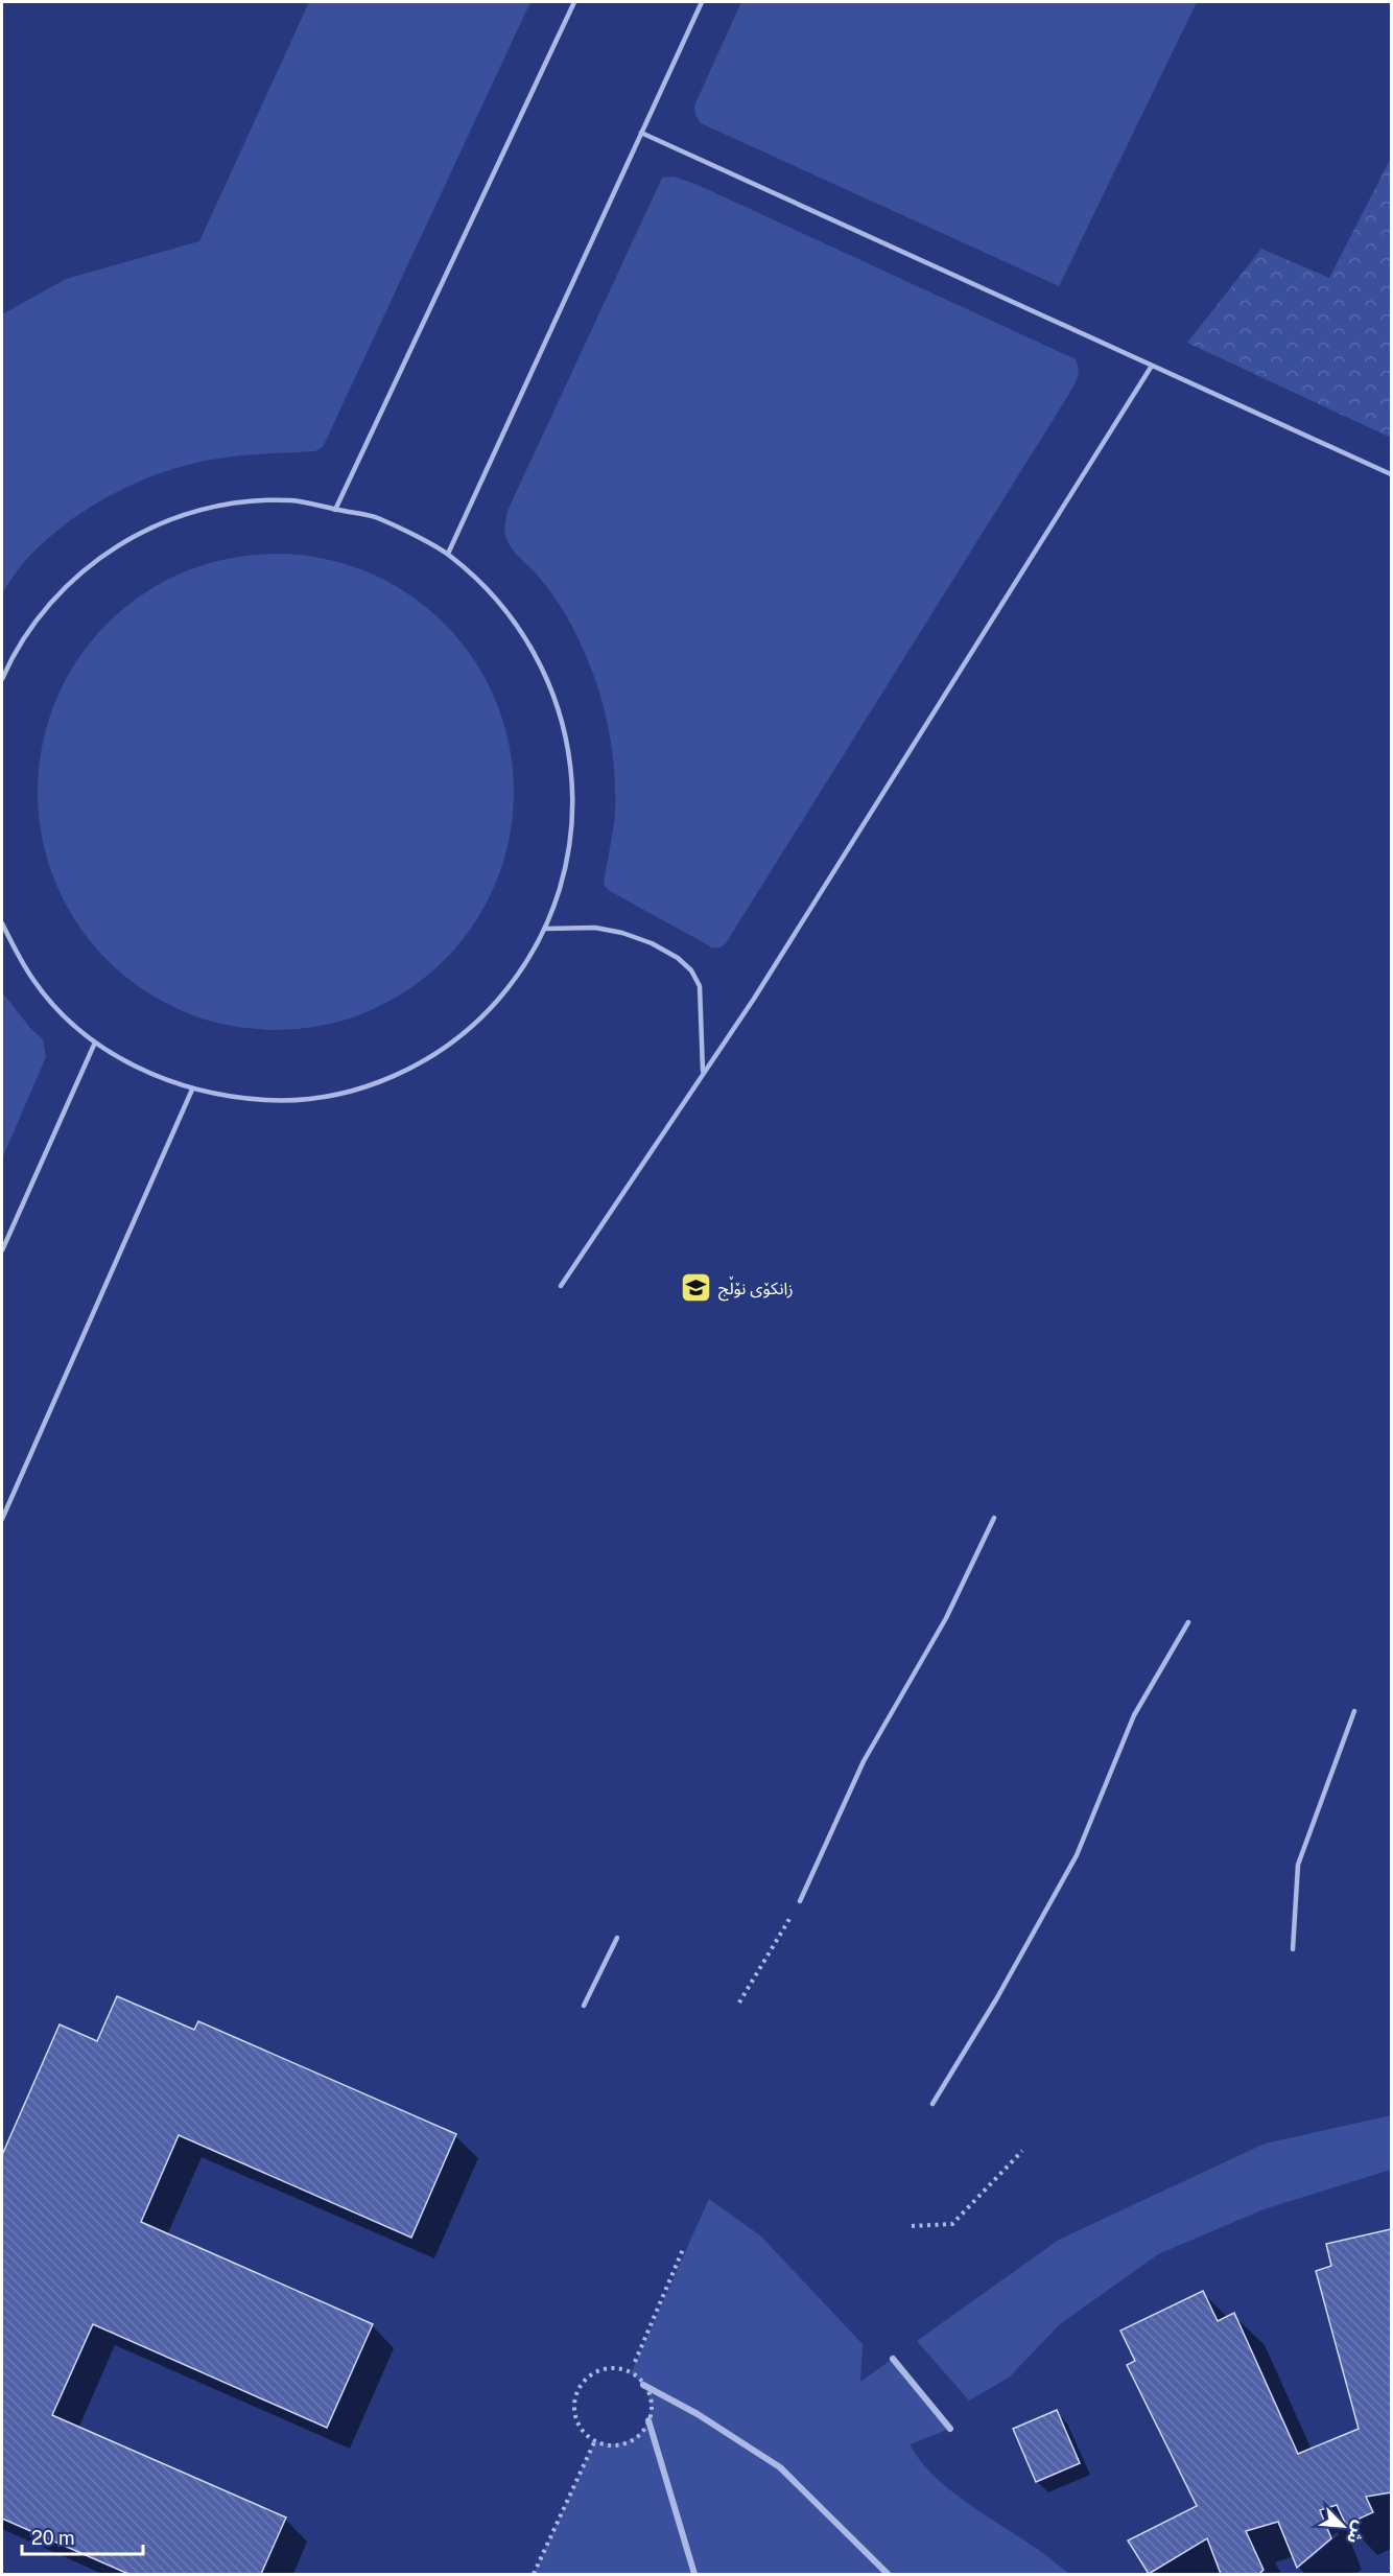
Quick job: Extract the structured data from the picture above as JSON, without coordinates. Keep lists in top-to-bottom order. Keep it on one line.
{"places":{"school or university":["زانکۆی نۆڵج"]},"scale_bar":"20 m","north":"bottom right"}
